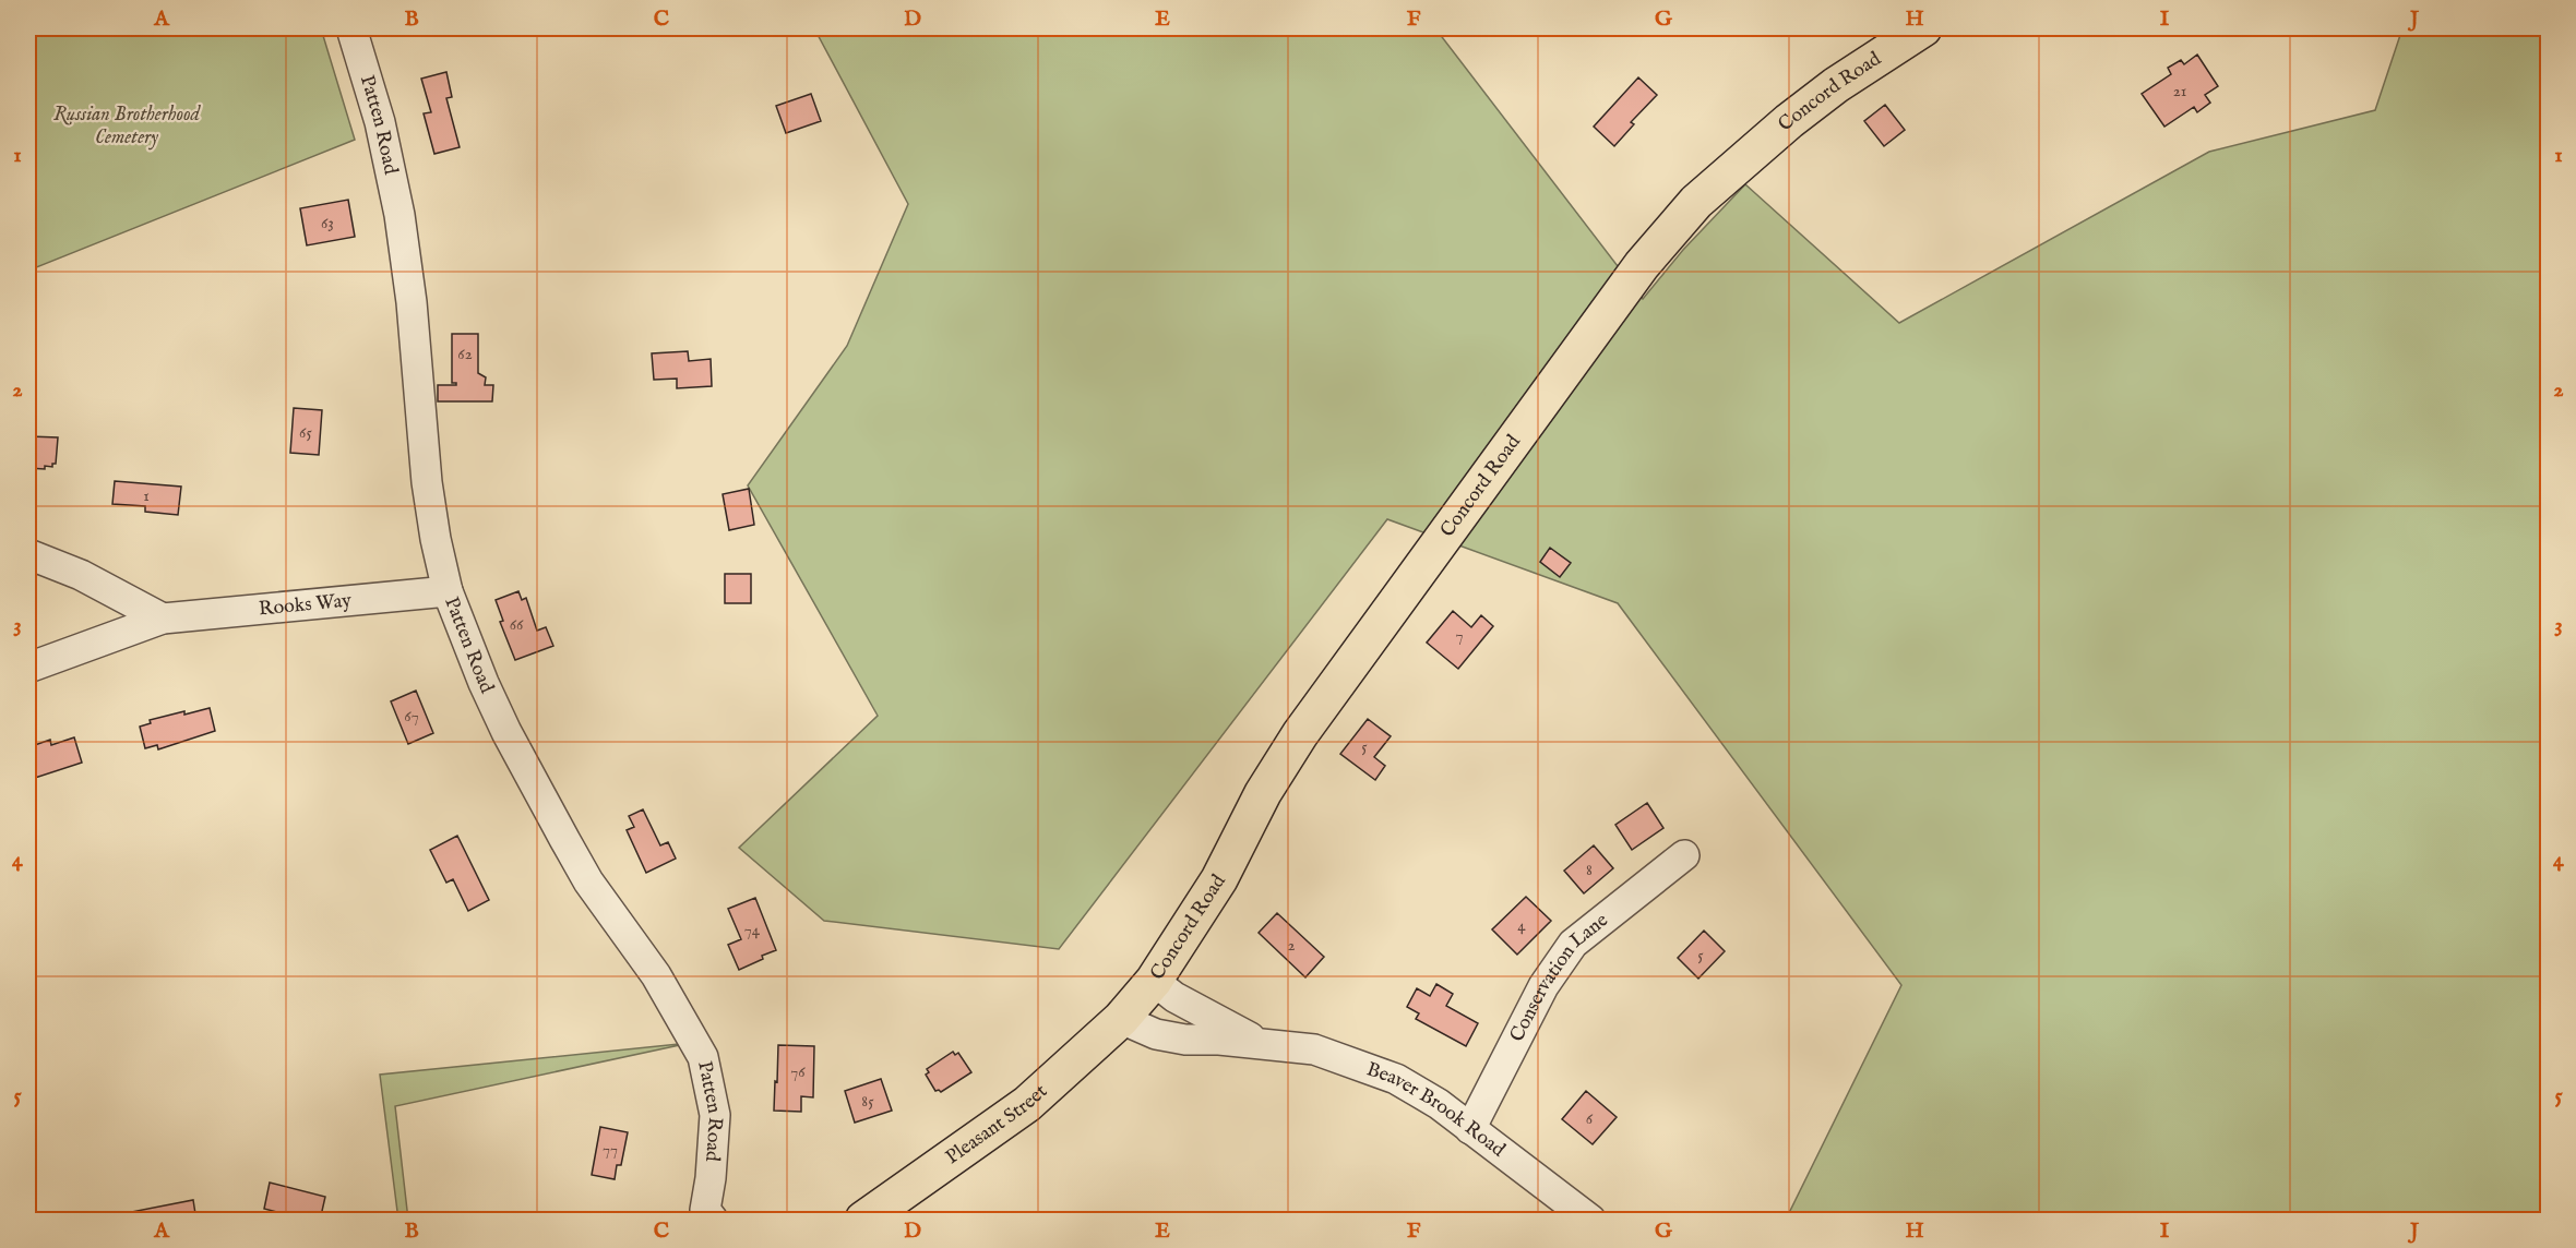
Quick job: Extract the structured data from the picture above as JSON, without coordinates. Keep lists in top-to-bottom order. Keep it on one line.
{"streets":{"main road":["Concord Road","Pleasant Street"],"street":["Patten Road","Rooks Way","Conservation Lane","Beaver Brook Road"]},"crossings":[["Concord Road","Beaver Brook Road"],["Concord Road","Pleasant Street"],["Patten Road","Rooks Way"],["Conservation Lane","Beaver Brook Road"],["Beaver Brook Road","Pleasant Street"]],"parks":["Russian Brotherhood Cemetery"],"house_numbers":["21","63","62","65","1","66","7","67","5","8","4","74","2","5","76","85","6","77"],"grid":{"columns":["A","B","C","D","E","F","G","H","I","J"],"rows":["1","2","3","4","5"]}}
